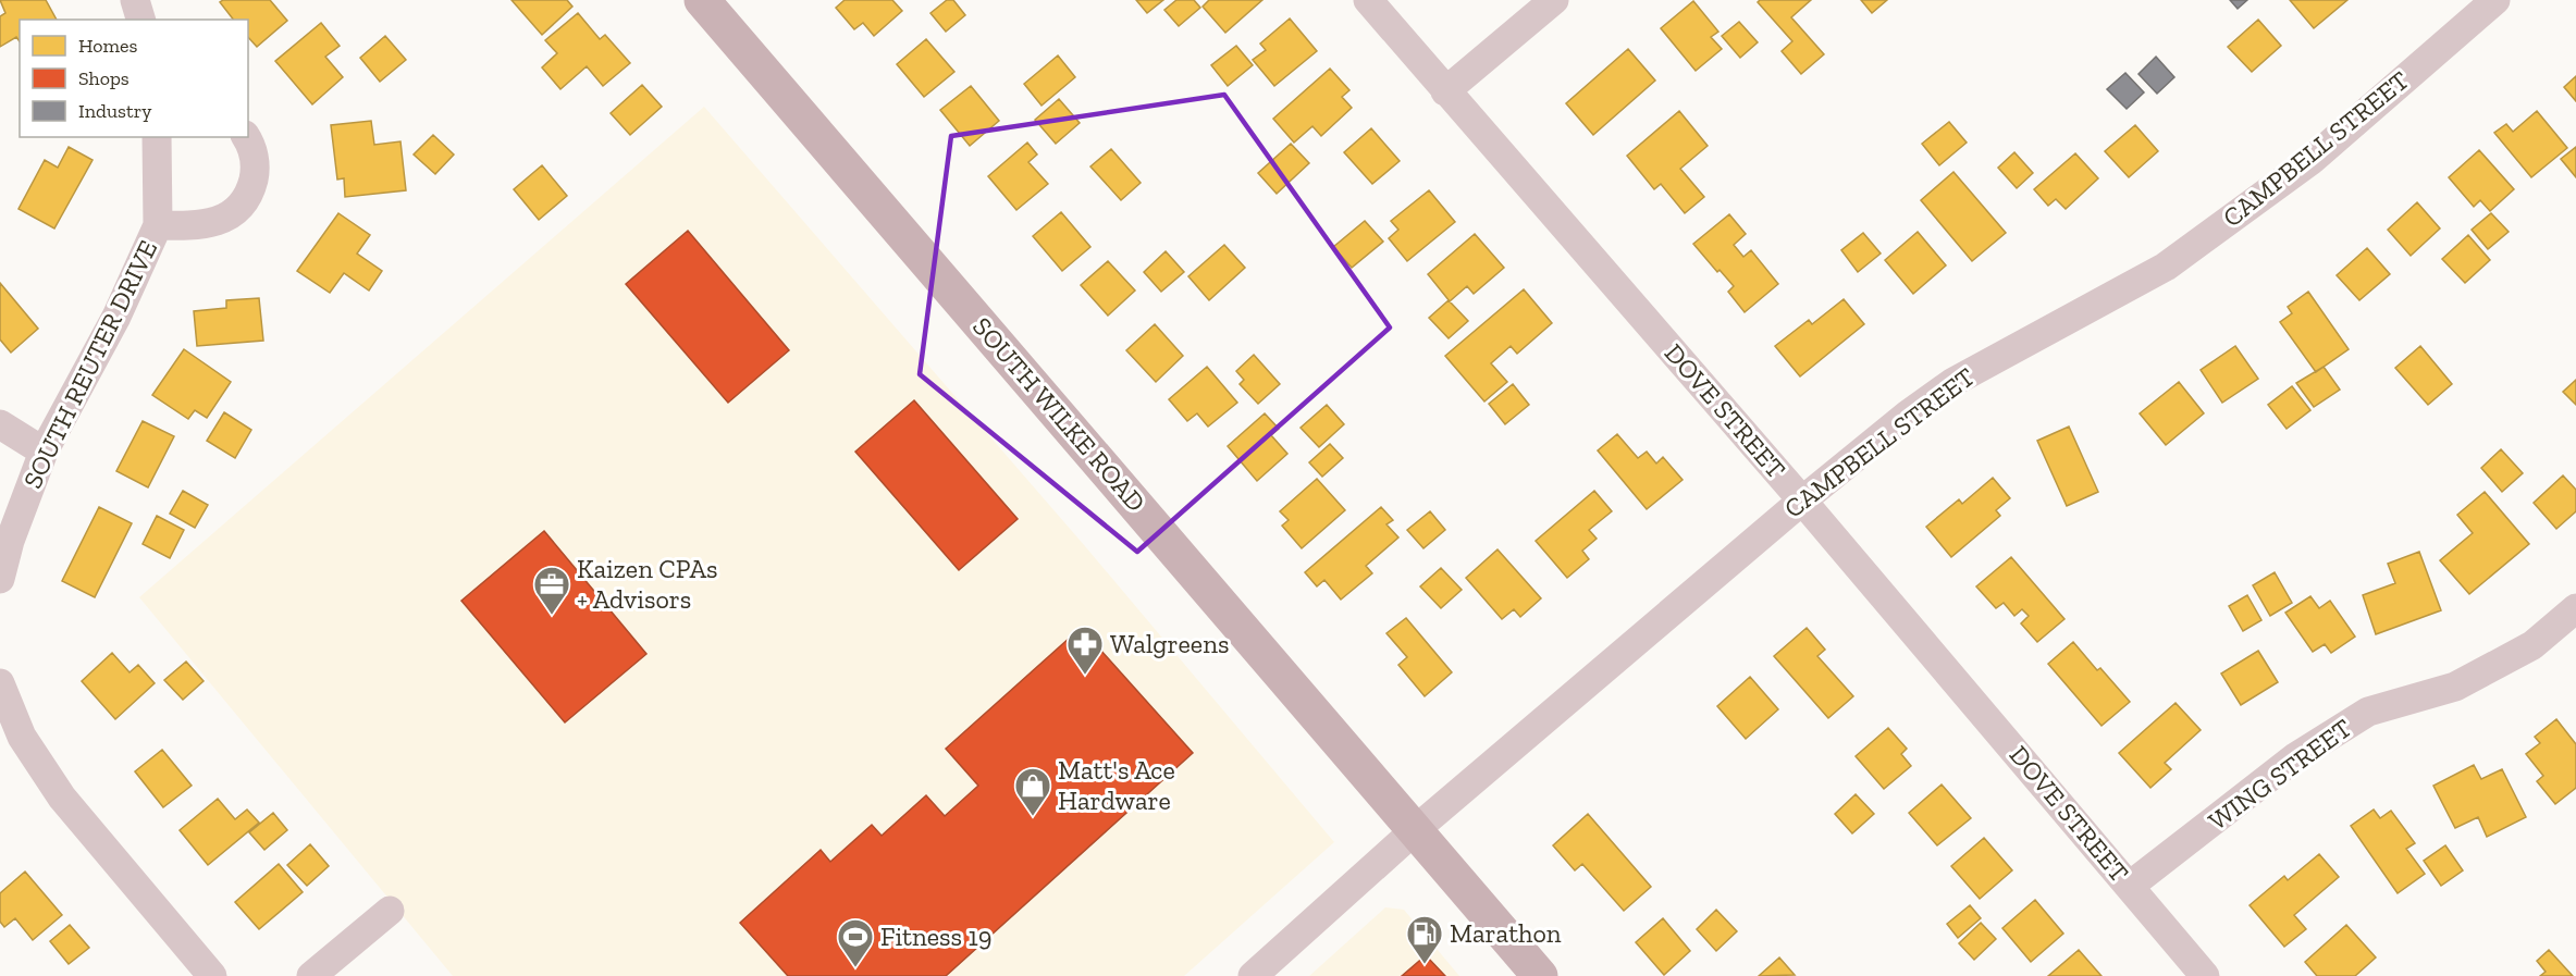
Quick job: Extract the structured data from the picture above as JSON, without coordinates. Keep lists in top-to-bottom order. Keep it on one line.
{"streets":{"main road":["SOUTH WILKE ROAD"],"street":["CAMPBELL STREET","SOUTH REUTER DRIVE","DOVE STREET","WING STREET"]},"crossings":[["CAMPBELL STREET","DOVE STREET"],["CAMPBELL STREET","SOUTH WILKE ROAD"],["DOVE STREET","WING STREET"]],"places":{"office":["Kaizen CPAs + Advisors"],"pharmacy":["Walgreens"],"shop":["Matt's Ace Hardware"],"fuel station":["Marathon"],"sports":["Fitness 19"]},"legend":["Homes","Shops","Industry"]}
